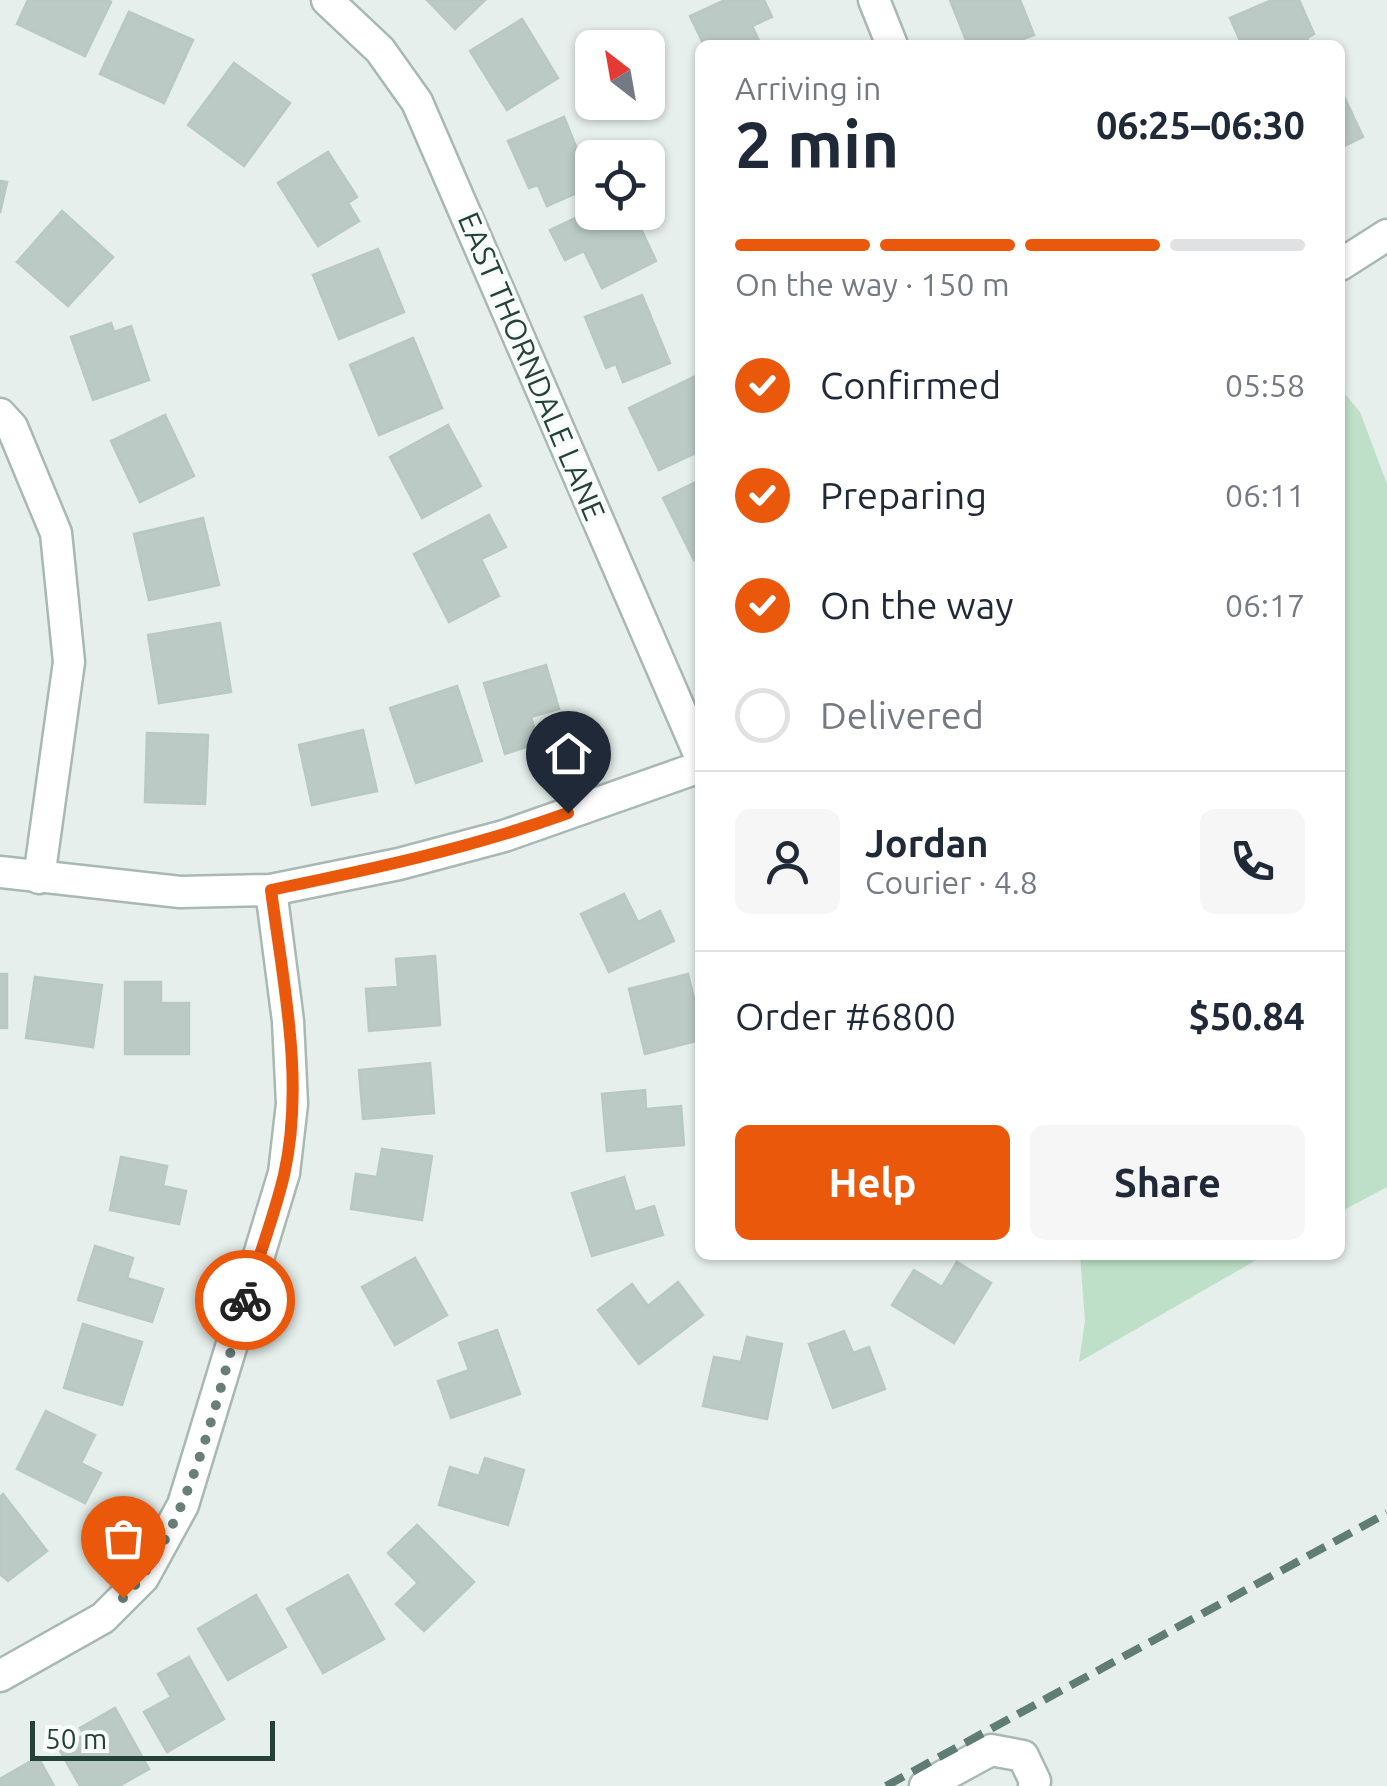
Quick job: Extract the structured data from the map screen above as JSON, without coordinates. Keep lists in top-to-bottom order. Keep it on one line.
{"streets":{"street":["EAST THORNDALE LANE"]},"scale_bar":"50 m","north":"top left","page":{"heading":["2 min","Arriving in","06:25–06:30"],"panel":["Jordan","Courier · 4.8","Order #6800","$50.84"],"bar":"On the way · 150 m","list":[["Confirmed","05:58"],["Preparing","06:11"],["On the way","06:17"],"Delivered"],"buttons":["Help","Share"],"scale":"50 m"}}
